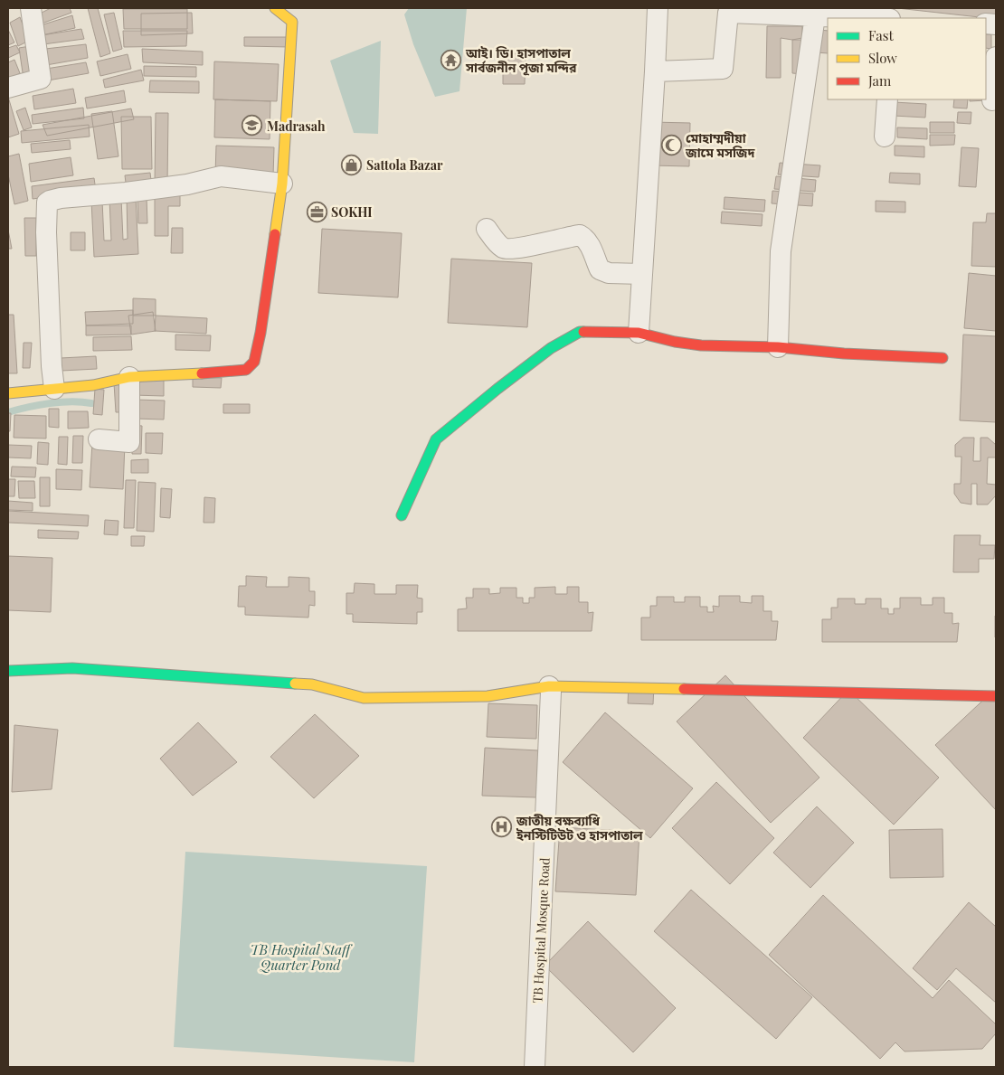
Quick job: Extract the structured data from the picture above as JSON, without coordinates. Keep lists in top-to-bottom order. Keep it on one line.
{"streets":{"street":["TB Hospital Mosque Road"]},"water":["TB Hospital Staff Quarter Pond"],"places":{"temple":["আই। ডি। হাসপাতাল সার্বজনীন পূজা মন্দির"],"school or university":["Madrasah"],"mosque":["মোহাম্মদীয়া জামে মসজিদ"],"shop":["Sattola Bazar"],"office":["SOKHI"],"hospital":["জাতীয় বক্ষব্যাধি ইনস্টিটিউট ও হাসপাতাল"]},"legend":["Fast","Slow","Jam"]}
